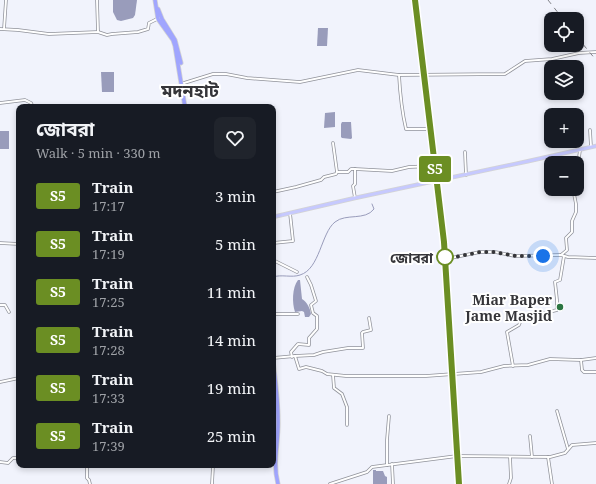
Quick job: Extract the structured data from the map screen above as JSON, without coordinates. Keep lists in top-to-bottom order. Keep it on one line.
{"districts":["মদনহাট"],"places":["জোবরা","Miar Baper Jame Masjid"],"page":{"on_map":"S5","map_buttons":["+","−"],"heading":["জোবরা","Walk · 5 min · 330 m"],"list":[{"mark":"S5","name":"Train","note":"17:17","value":"3 min"},{"mark":"S5","name":"Train","note":"17:19","value":"5 min"},{"mark":"S5","name":"Train","note":"17:25","value":"11 min"},{"mark":"S5","name":"Train","note":"17:28","value":"14 min"},{"mark":"S5","name":"Train","note":"17:33","value":"19 min"},{"mark":"S5","name":"Train","note":"17:39","value":"25 min"}]}}
